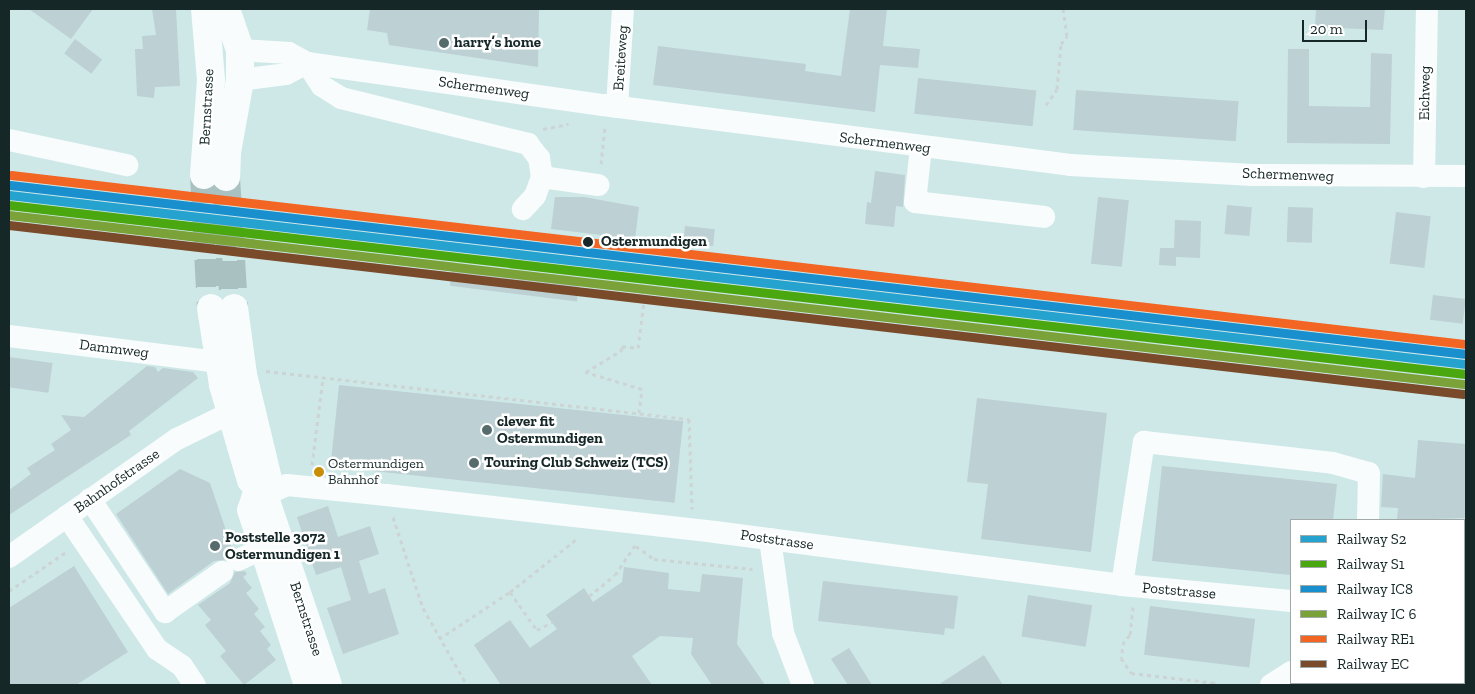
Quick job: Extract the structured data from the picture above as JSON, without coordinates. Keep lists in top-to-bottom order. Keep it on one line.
{"streets":{"main road":["Schermenweg","Bernstrasse"],"street":["Breiteweg","Eichweg","Dammweg","Bahnhofstrasse","Poststrasse"]},"crossings":[["Breiteweg","Schermenweg"],["Schermenweg","Eichweg"],["Schermenweg","Bernstrasse"],["Bernstrasse","Dammweg"],["Bernstrasse","Bahnhofstrasse"],["Bernstrasse","Poststrasse"]],"places":["harry’s home","Ostermundigen","clever fit Ostermundigen","Touring Club Schweiz (TCS)","Ostermundigen Bahnhof","Poststelle 3072 Ostermundigen 1"],"lines":["rail line RE1","rail line IC8","rail line S2","rail line S1","rail line EC"],"legend":["Railway S2","Railway S1","Railway IC8","Railway IC 6","Railway RE1","Railway EC"],"scale_bar":"20 m"}
